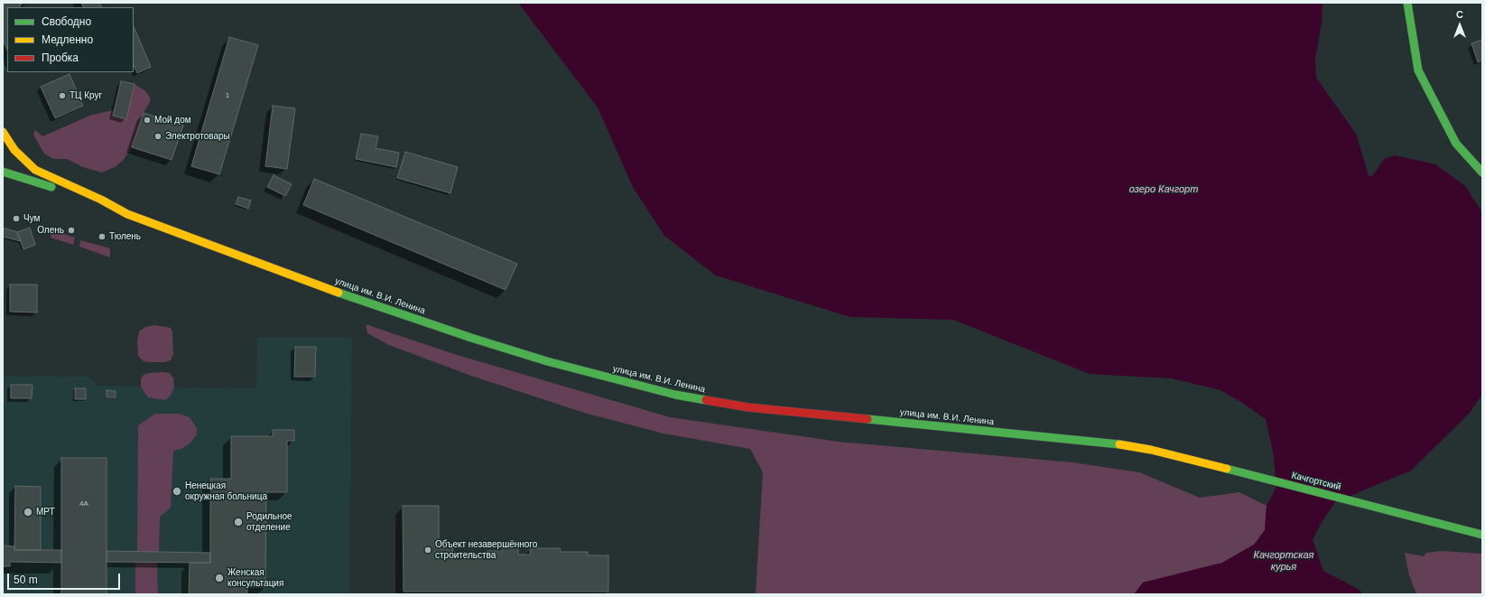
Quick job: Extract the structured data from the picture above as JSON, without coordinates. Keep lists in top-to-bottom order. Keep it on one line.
{"streets":{"main road":["улица им. В.И. Ленина","Качгортский"]},"crossings":[["улица им. В.И. Ленина","Качгортский"]],"water":["озеро Качгорт","Качгортская курья"],"places":["ТЦ Круг","Мой дом","Электротовары","Чум","Олень","Тюлень","Ненецкая окружная больница","МРТ","Родильное отделение","Объект незавершённого строительства","Женская консультация"],"house_numbers":["1","4А"],"legend":["Свободно","Медленно","Пробка"],"scale_bar":"50 m","north":"top"}
